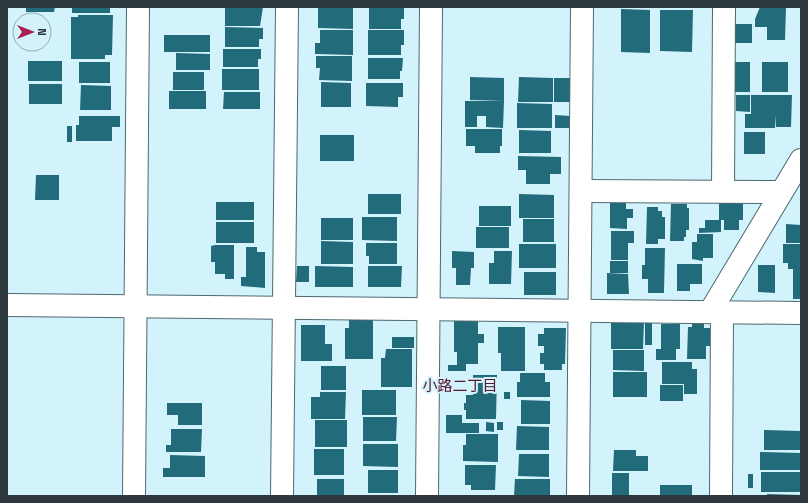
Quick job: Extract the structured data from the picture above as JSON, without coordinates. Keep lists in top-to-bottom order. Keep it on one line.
{"districts":["小路二丁目"],"north":"right"}
